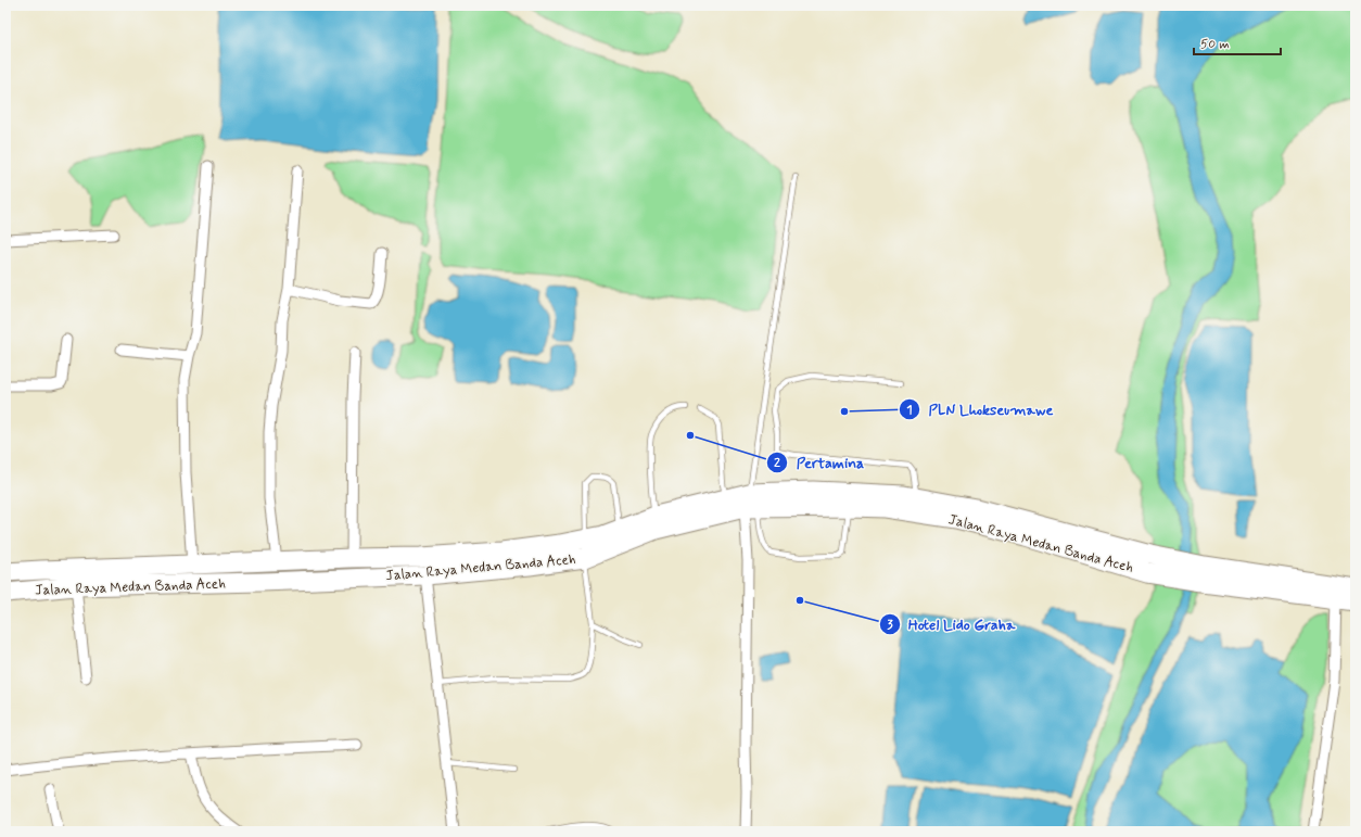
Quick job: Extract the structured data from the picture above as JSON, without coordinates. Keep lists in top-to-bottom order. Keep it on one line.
{"streets":{"highway":["Jalan Raya Medan Banda Aceh"]},"places":["PLN Lhokseumawe","Pertamina","Hotel Lido Graha"],"scale_bar":"50 m"}
